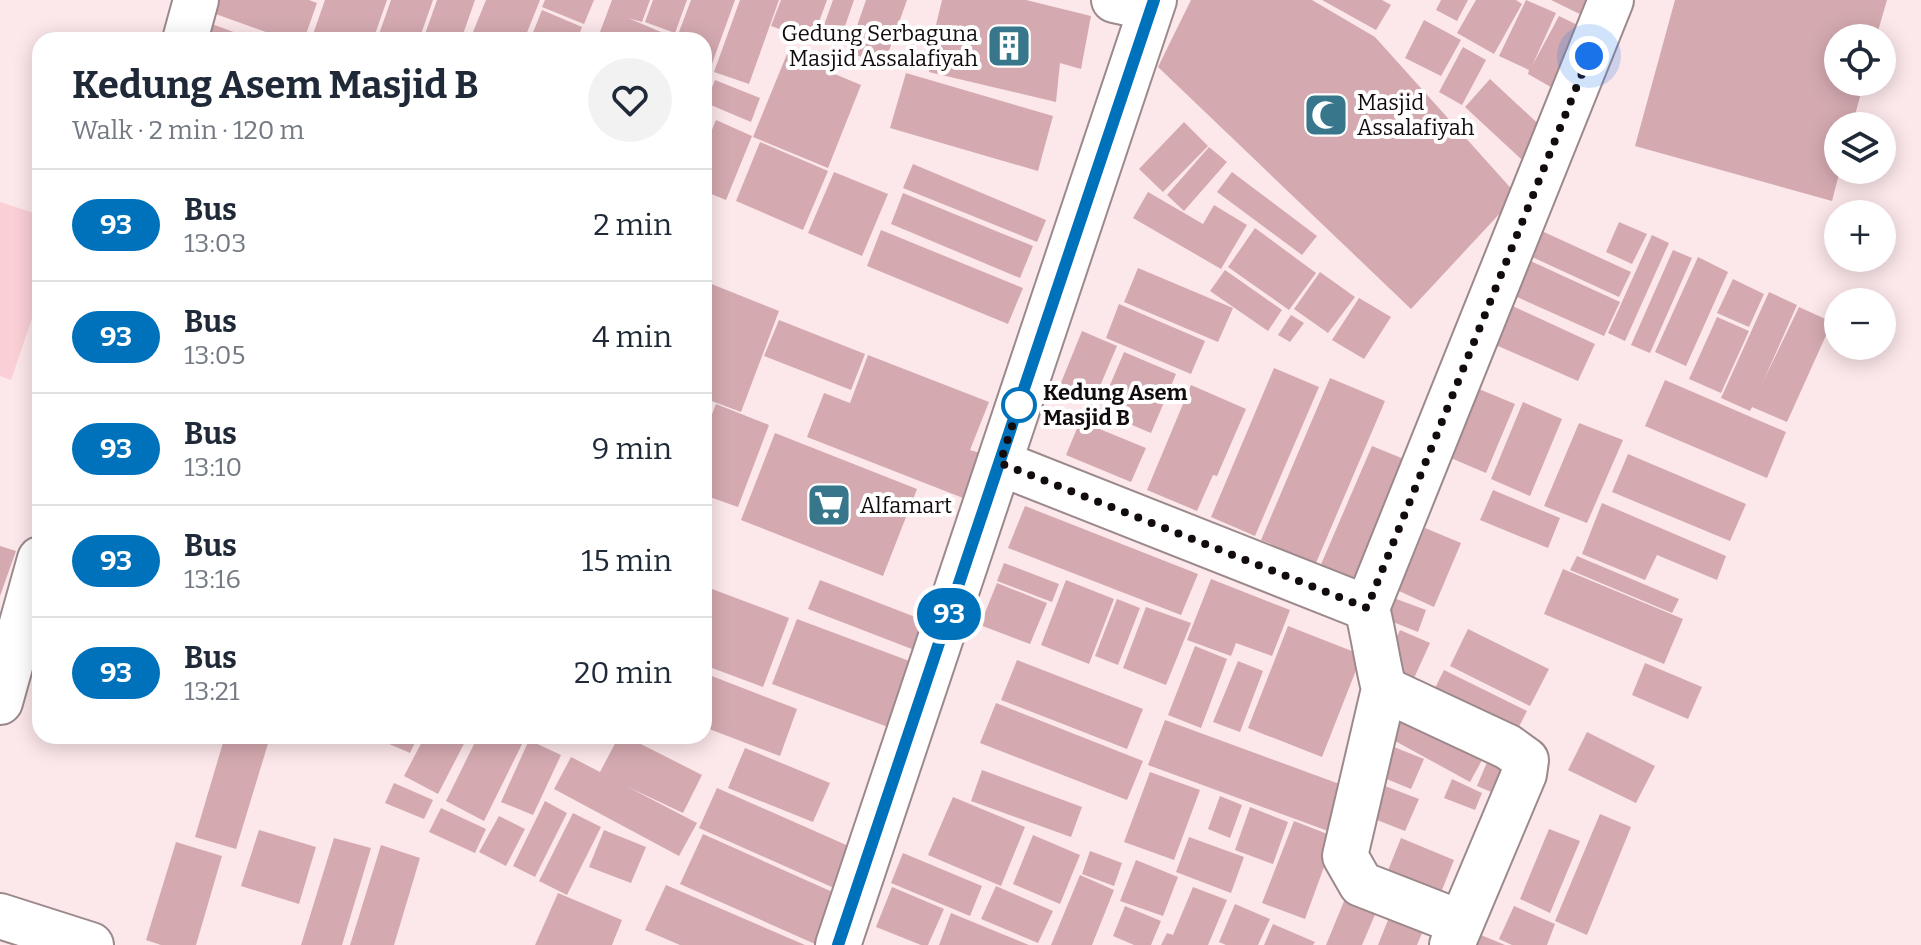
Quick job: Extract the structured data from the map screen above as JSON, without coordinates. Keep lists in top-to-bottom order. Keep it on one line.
{"places":{"building":["Gedung Serbaguna Masjid Assalafiyah"],"mosque":["Masjid Assalafiyah"],"other":["Kedung Asem Masjid B"],"supermarket":["Alfamart"]},"lines":["bus line 93"],"page":{"on_map":"93","map_buttons":["+","−"],"heading":["Kedung Asem Masjid B","Walk · 2 min · 120 m"],"list":[{"mark":"93","name":"Bus","note":"13:03","value":"2 min"},{"mark":"93","name":"Bus","note":"13:05","value":"4 min"},{"mark":"93","name":"Bus","note":"13:10","value":"9 min"},{"mark":"93","name":"Bus","note":"13:16","value":"15 min"},{"mark":"93","name":"Bus","note":"13:21","value":"20 min"}]}}
